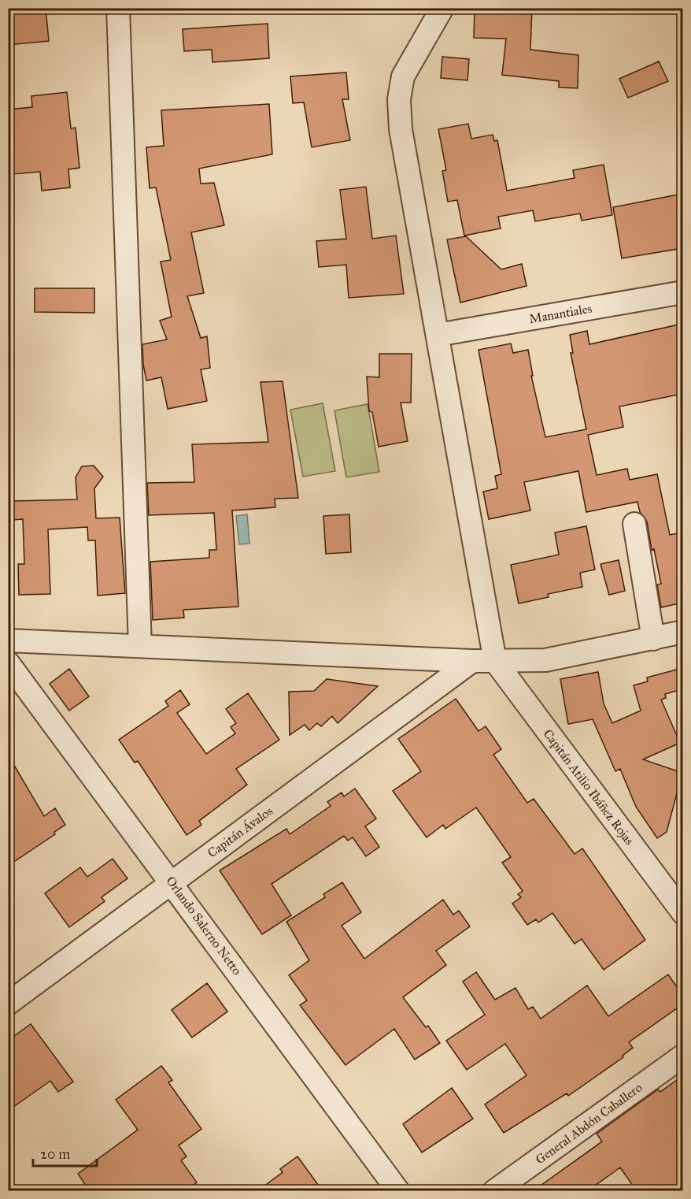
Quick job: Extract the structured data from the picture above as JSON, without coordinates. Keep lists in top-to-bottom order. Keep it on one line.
{"streets":{"street":["Manantiales","Capitán Atilio Ibáñez Rojas","Capitán Ávalos","Orlando Salerno Netto","General Abdón Caballero"]},"crossings":[["Capitán Ávalos","Orlando Salerno Netto"]],"scale_bar":"20 m"}
